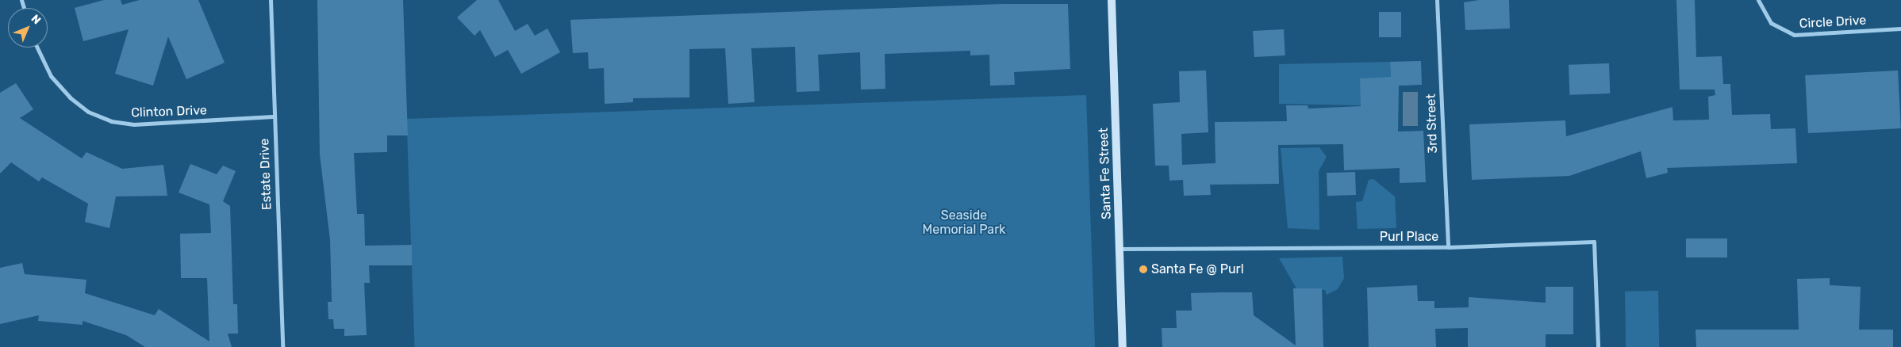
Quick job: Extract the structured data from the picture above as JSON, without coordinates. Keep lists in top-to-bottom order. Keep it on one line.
{"streets":{"street":["Circle Drive","Clinton Drive","3rd Street","Santa Fe Street","Estate Drive","Purl Place"]},"crossings":[["Clinton Drive","Estate Drive"],["3rd Street","Purl Place"],["Santa Fe Street","Purl Place"]],"parks":["Seaside Memorial Park"],"places":["Santa Fe @ Purl"],"north":"top right"}
